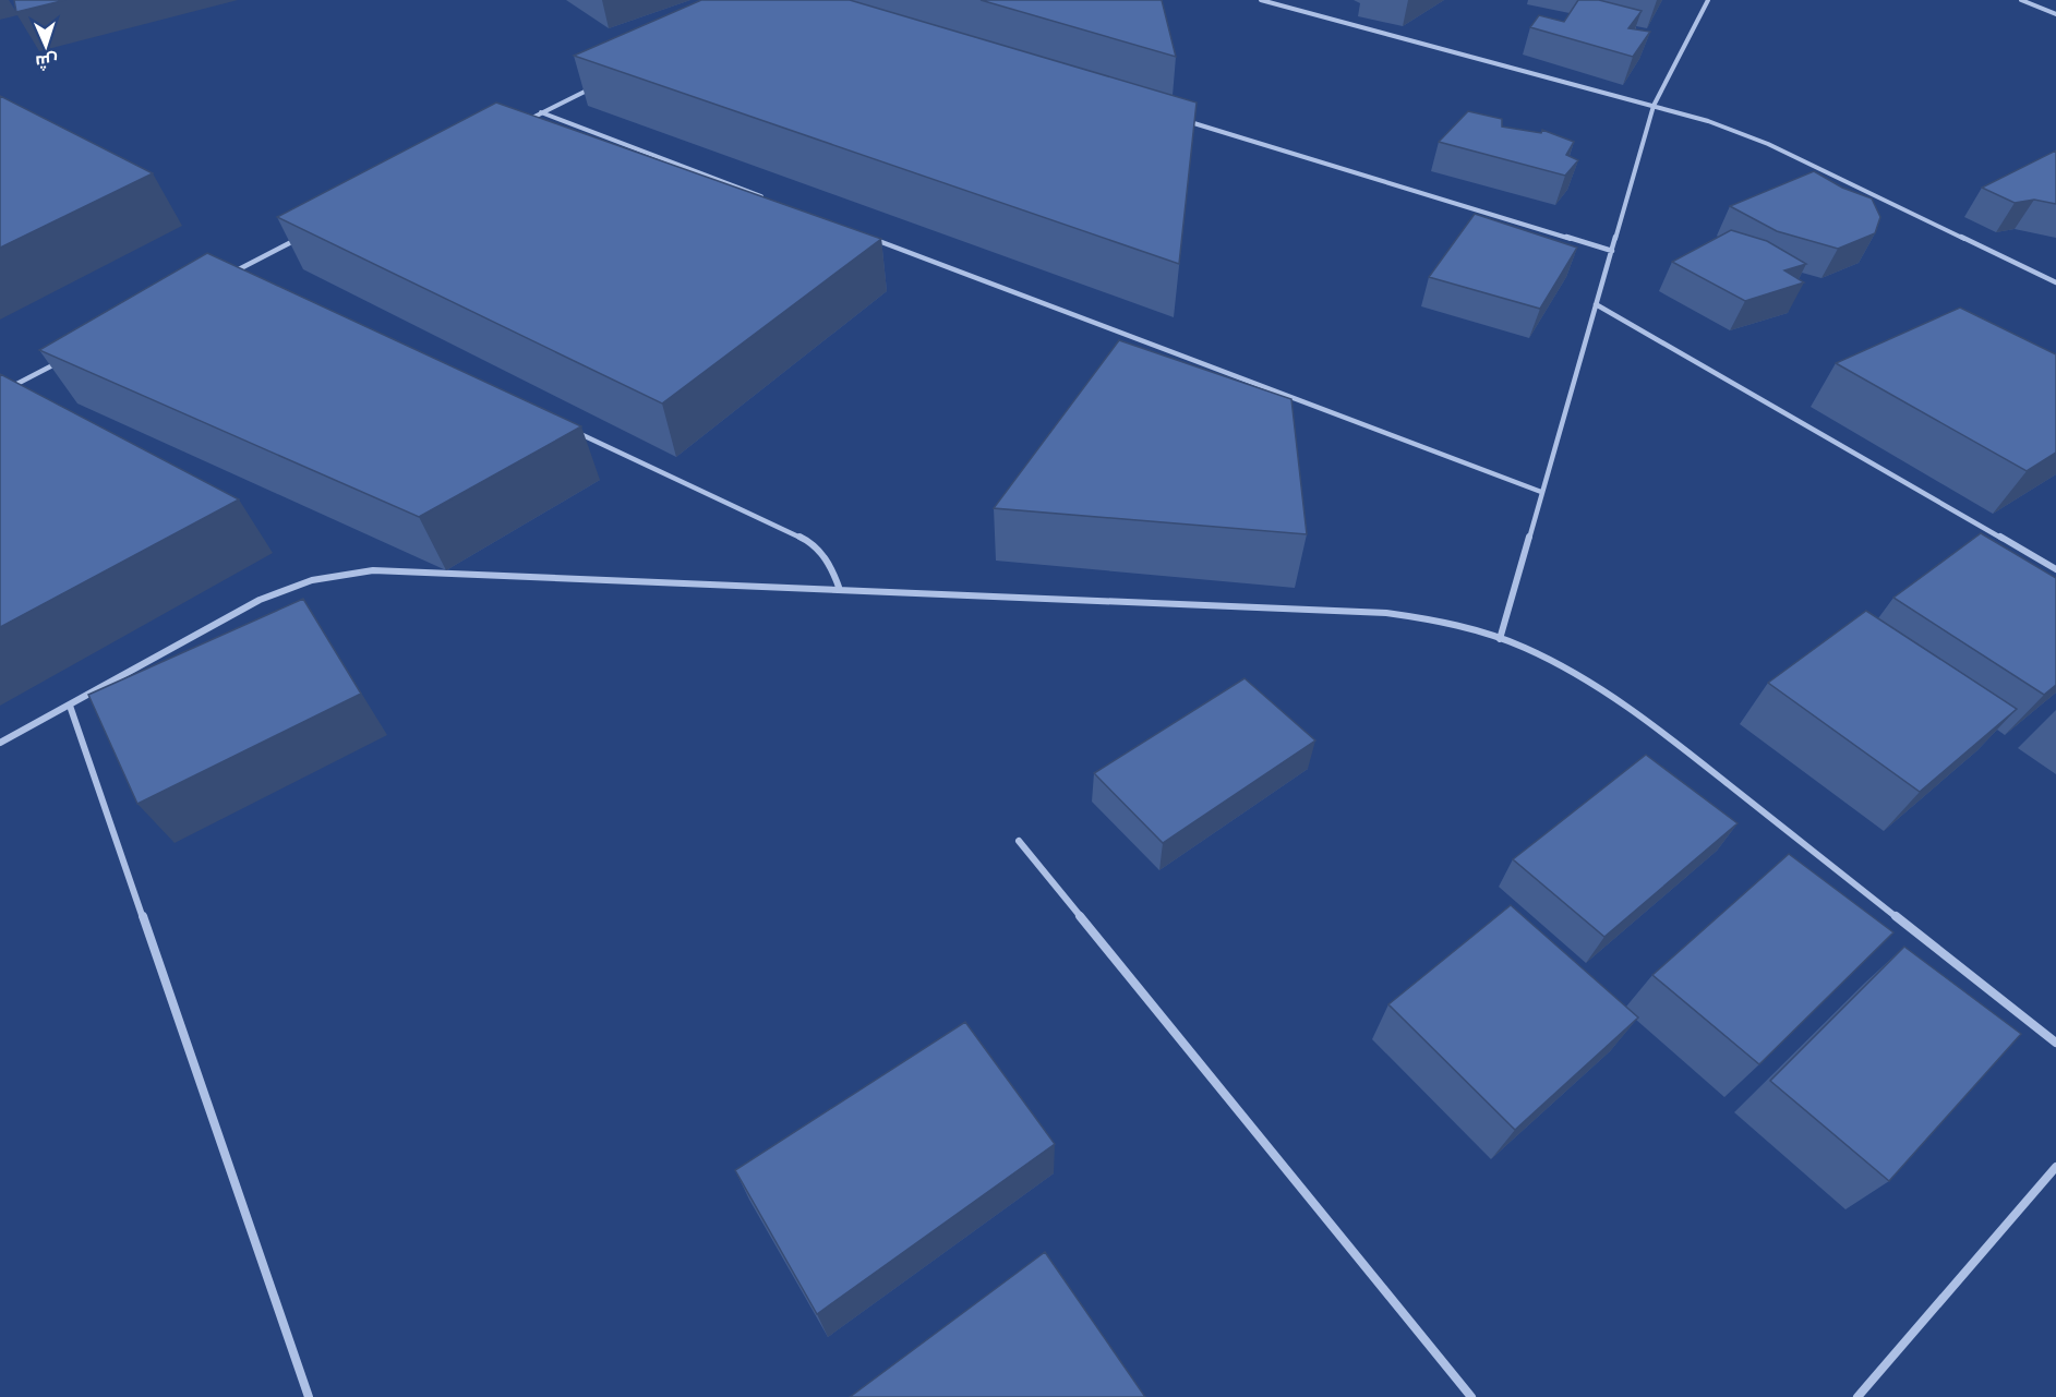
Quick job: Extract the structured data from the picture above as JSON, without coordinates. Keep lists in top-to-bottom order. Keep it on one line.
{"north":"bottom"}
